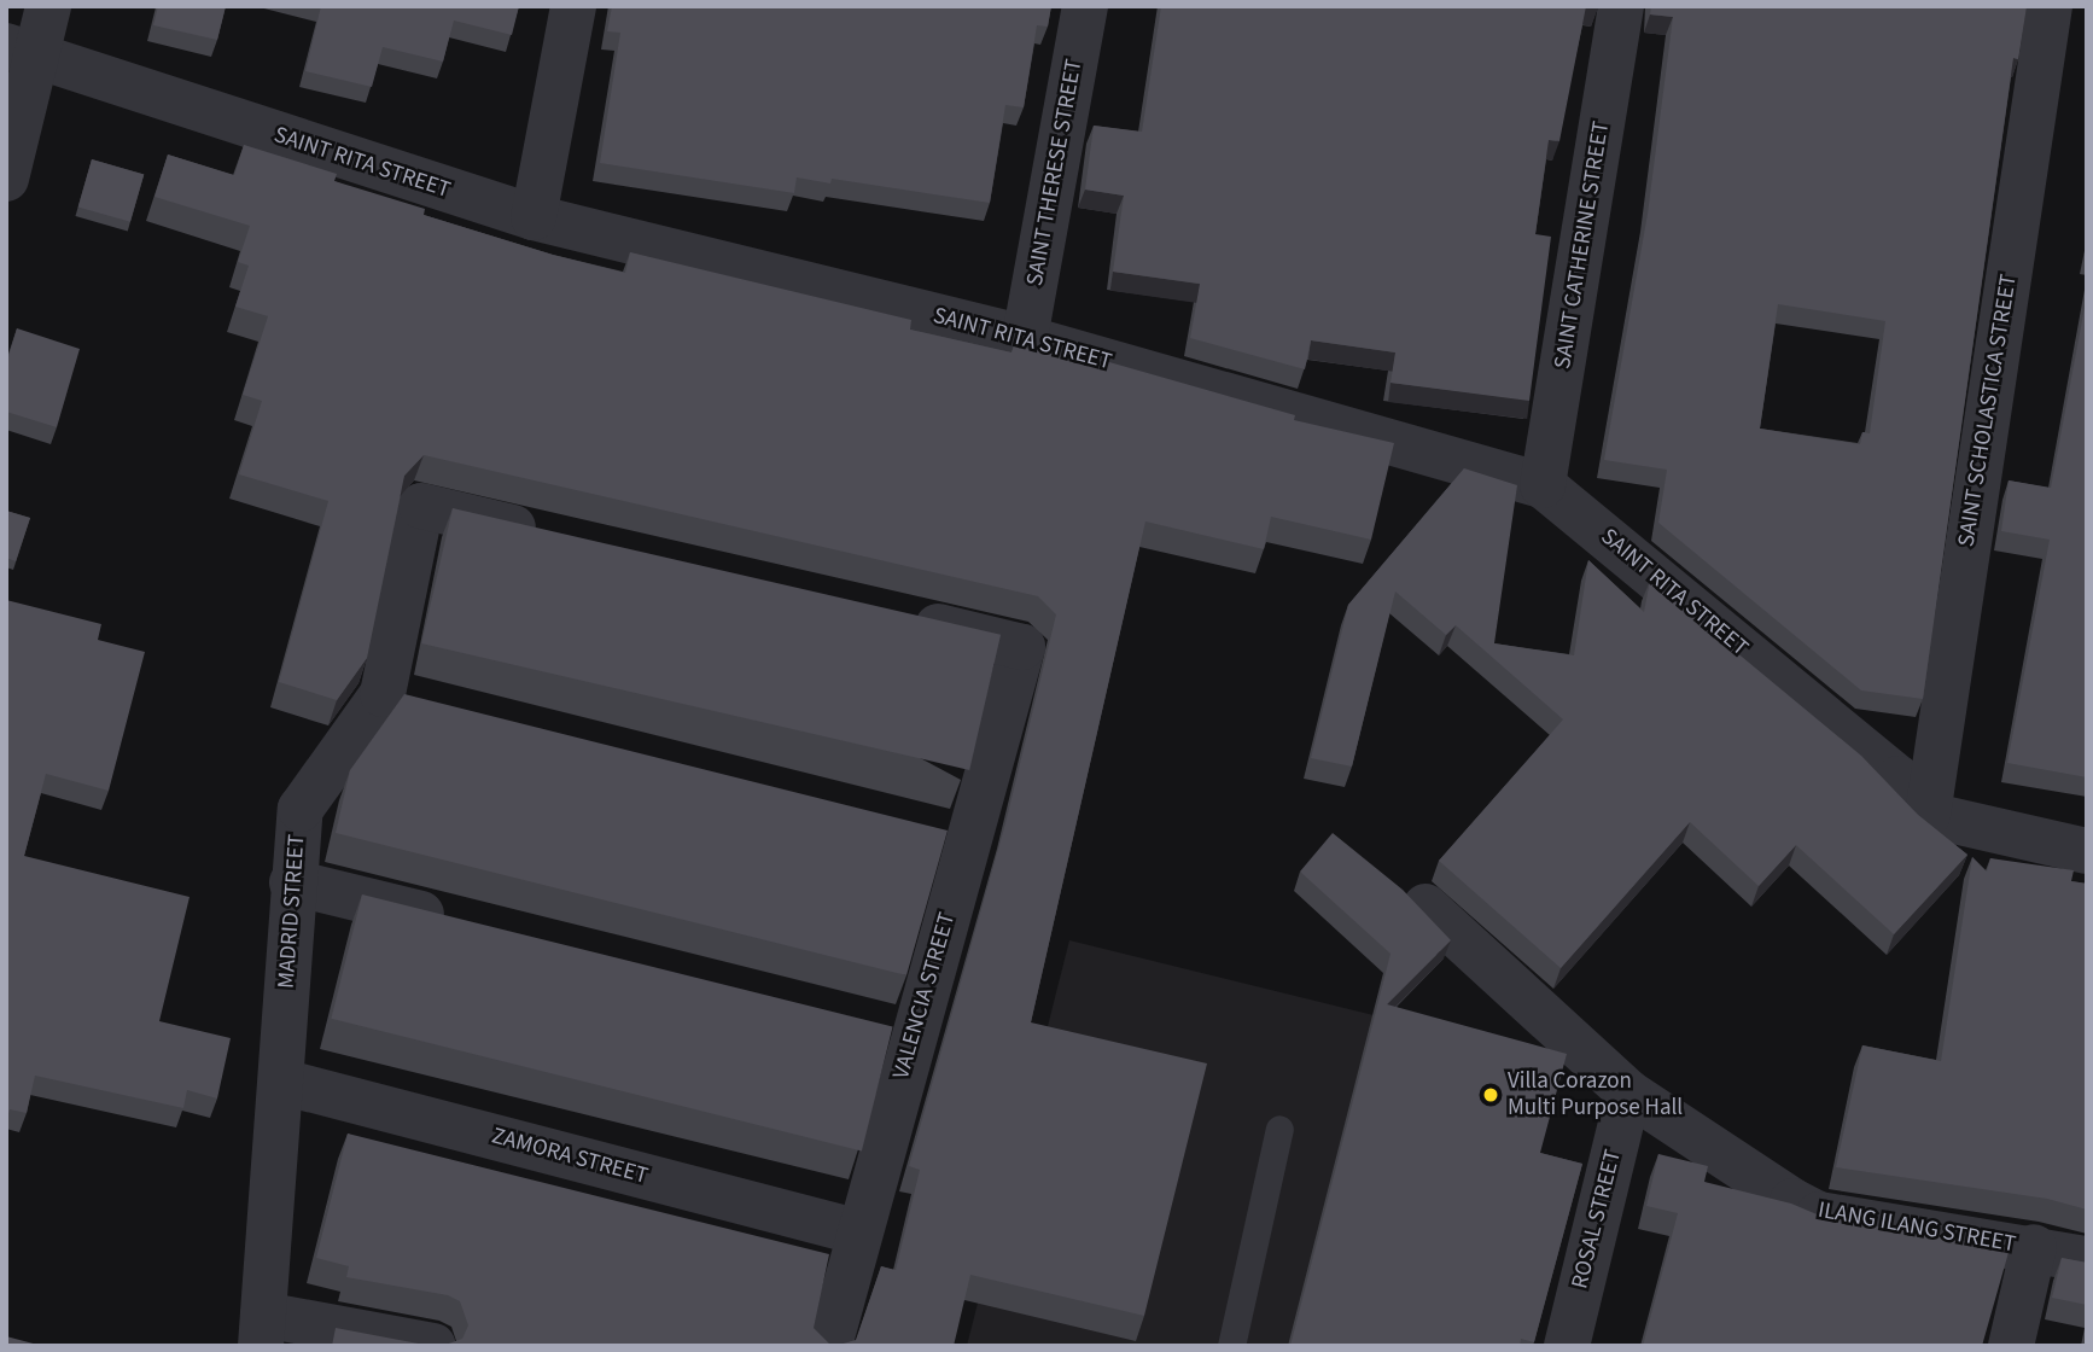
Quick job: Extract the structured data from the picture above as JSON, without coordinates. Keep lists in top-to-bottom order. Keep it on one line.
{"streets":{"street":["SAINT RITA STREET","SAINT THERESE STREET","SAINT CATHERINE STREET","SAINT SCHOLASTICA STREET","MADRID STREET","VALENCIA STREET","ZAMORA STREET","ROSAL STREET","ILANG ILANG STREET"]},"crossings":[["SAINT RITA STREET","SAINT THERESE STREET"],["SAINT RITA STREET","SAINT CATHERINE STREET"],["SAINT RITA STREET","SAINT SCHOLASTICA STREET"],["MADRID STREET","ZAMORA STREET"],["VALENCIA STREET","ZAMORA STREET"],["ROSAL STREET","ILANG ILANG STREET"]],"places":["Villa Corazon Multi Purpose Hall"]}
